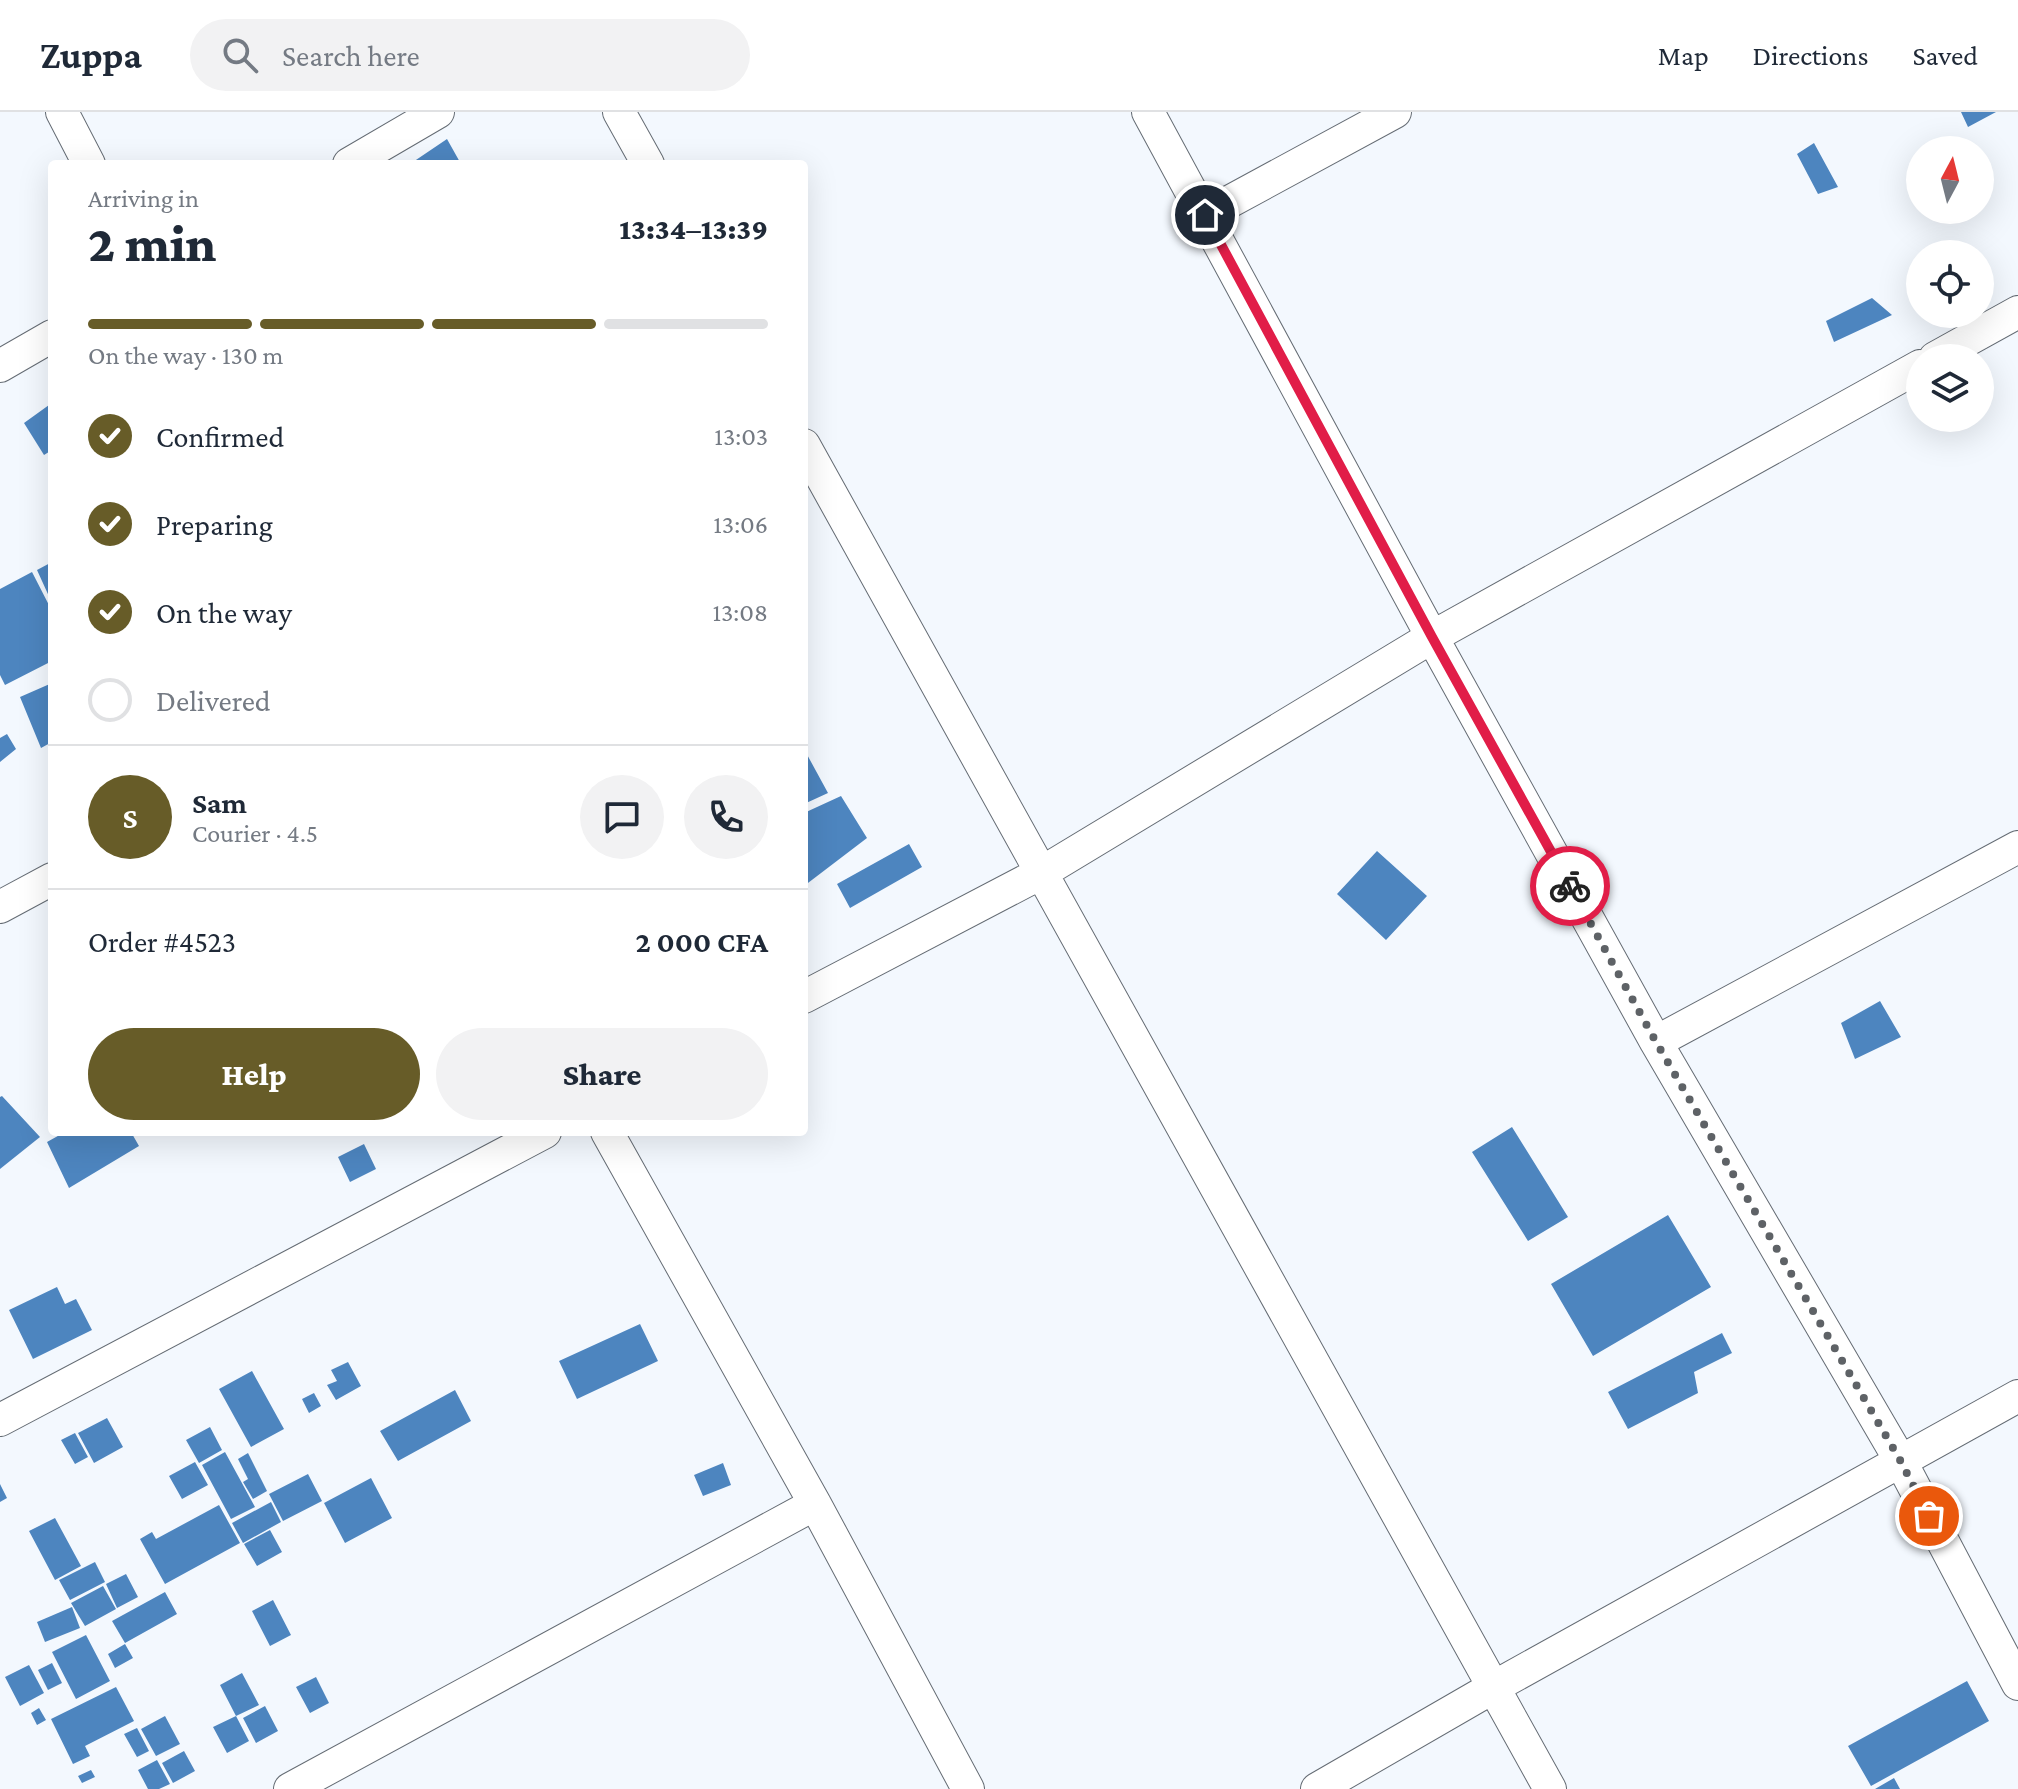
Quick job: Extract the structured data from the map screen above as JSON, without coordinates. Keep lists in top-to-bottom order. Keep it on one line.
{"north":"top","page":{"header":"Zuppa","search":"Search here","nav":["Map","Directions","Saved"],"heading":["2 min","Arriving in","13:34–13:39"],"panel":["Sam","Courier · 4.5","Order #4523","2 000 CFA"],"bar":"On the way · 130 m","list":[["Confirmed","13:03"],["Preparing","13:06"],["On the way","13:08"],"Delivered"],"round":"S","buttons":["Help","Share"]}}
